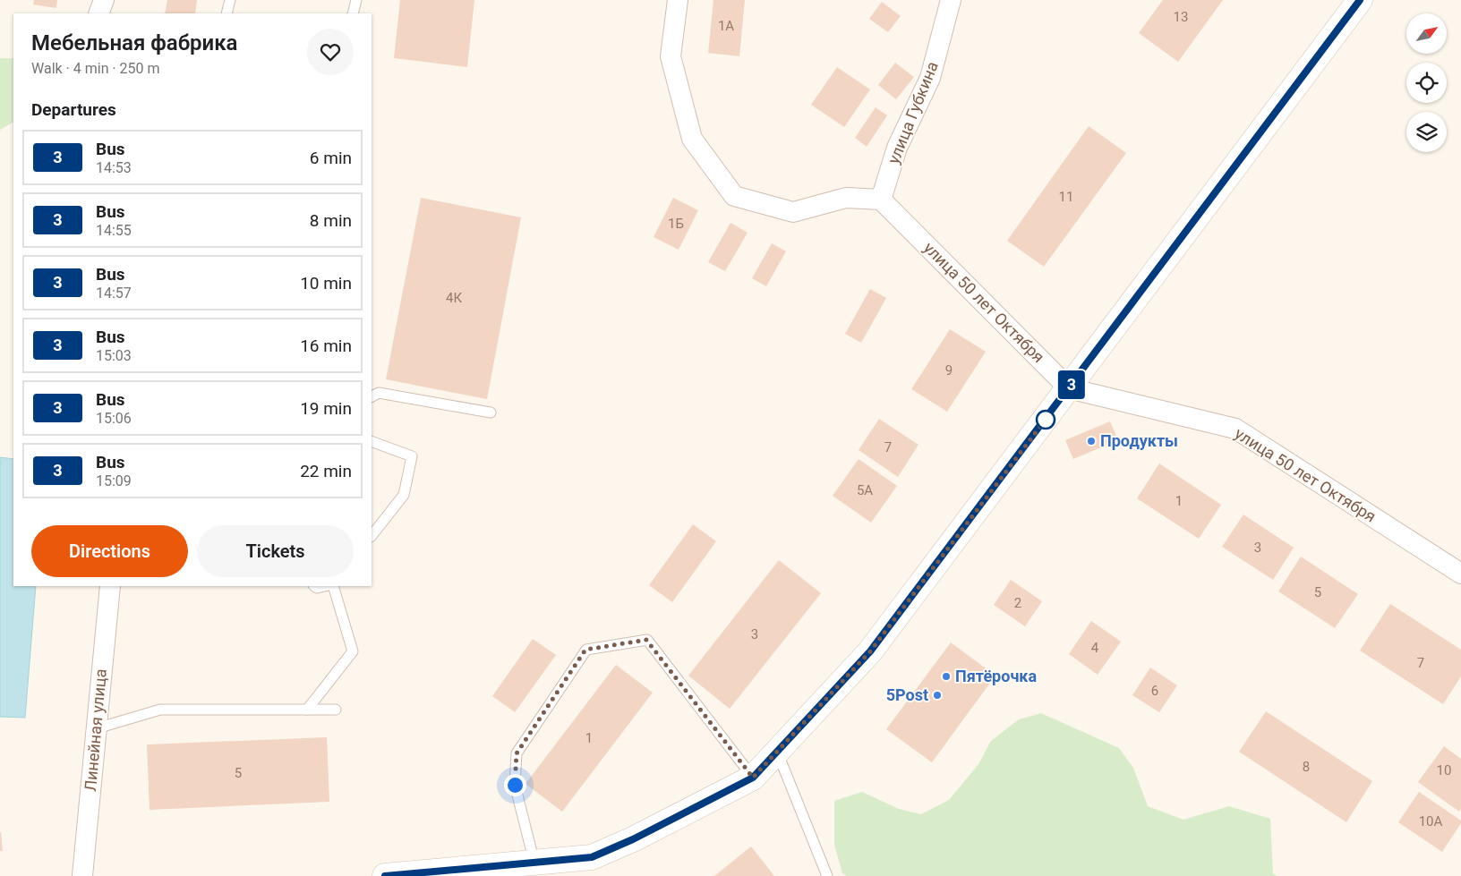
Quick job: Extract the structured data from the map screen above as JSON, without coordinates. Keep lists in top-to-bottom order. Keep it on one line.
{"streets":{"street":["улица Губкина","улица 50 лет Октября","Линейная улица"]},"crossings":[["улица Губкина","улица 50 лет Октября"]],"places":["Продукты","Пятёрочка","5Post"],"lines":["bus line 3"],"house_numbers":["13","1А","11","1Б","4К","9","7","5А","1","3","5","2","3","4","7","6","1","8","10","5","10А"],"north":"top right","page":{"on_map":"3","heading":[["Мебельная фабрика","Walk · 4 min · 250 m"],"Departures"],"list":[{"mark":"3","name":"Bus","note":"14:53","value":"6 min"},{"mark":"3","name":"Bus","note":"14:55","value":"8 min"},{"mark":"3","name":"Bus","note":"14:57","value":"10 min"},{"mark":"3","name":"Bus","note":"15:03","value":"16 min"},{"mark":"3","name":"Bus","note":"15:06","value":"19 min"},{"mark":"3","name":"Bus","note":"15:09","value":"22 min"}],"buttons":["Directions","Tickets"]}}
